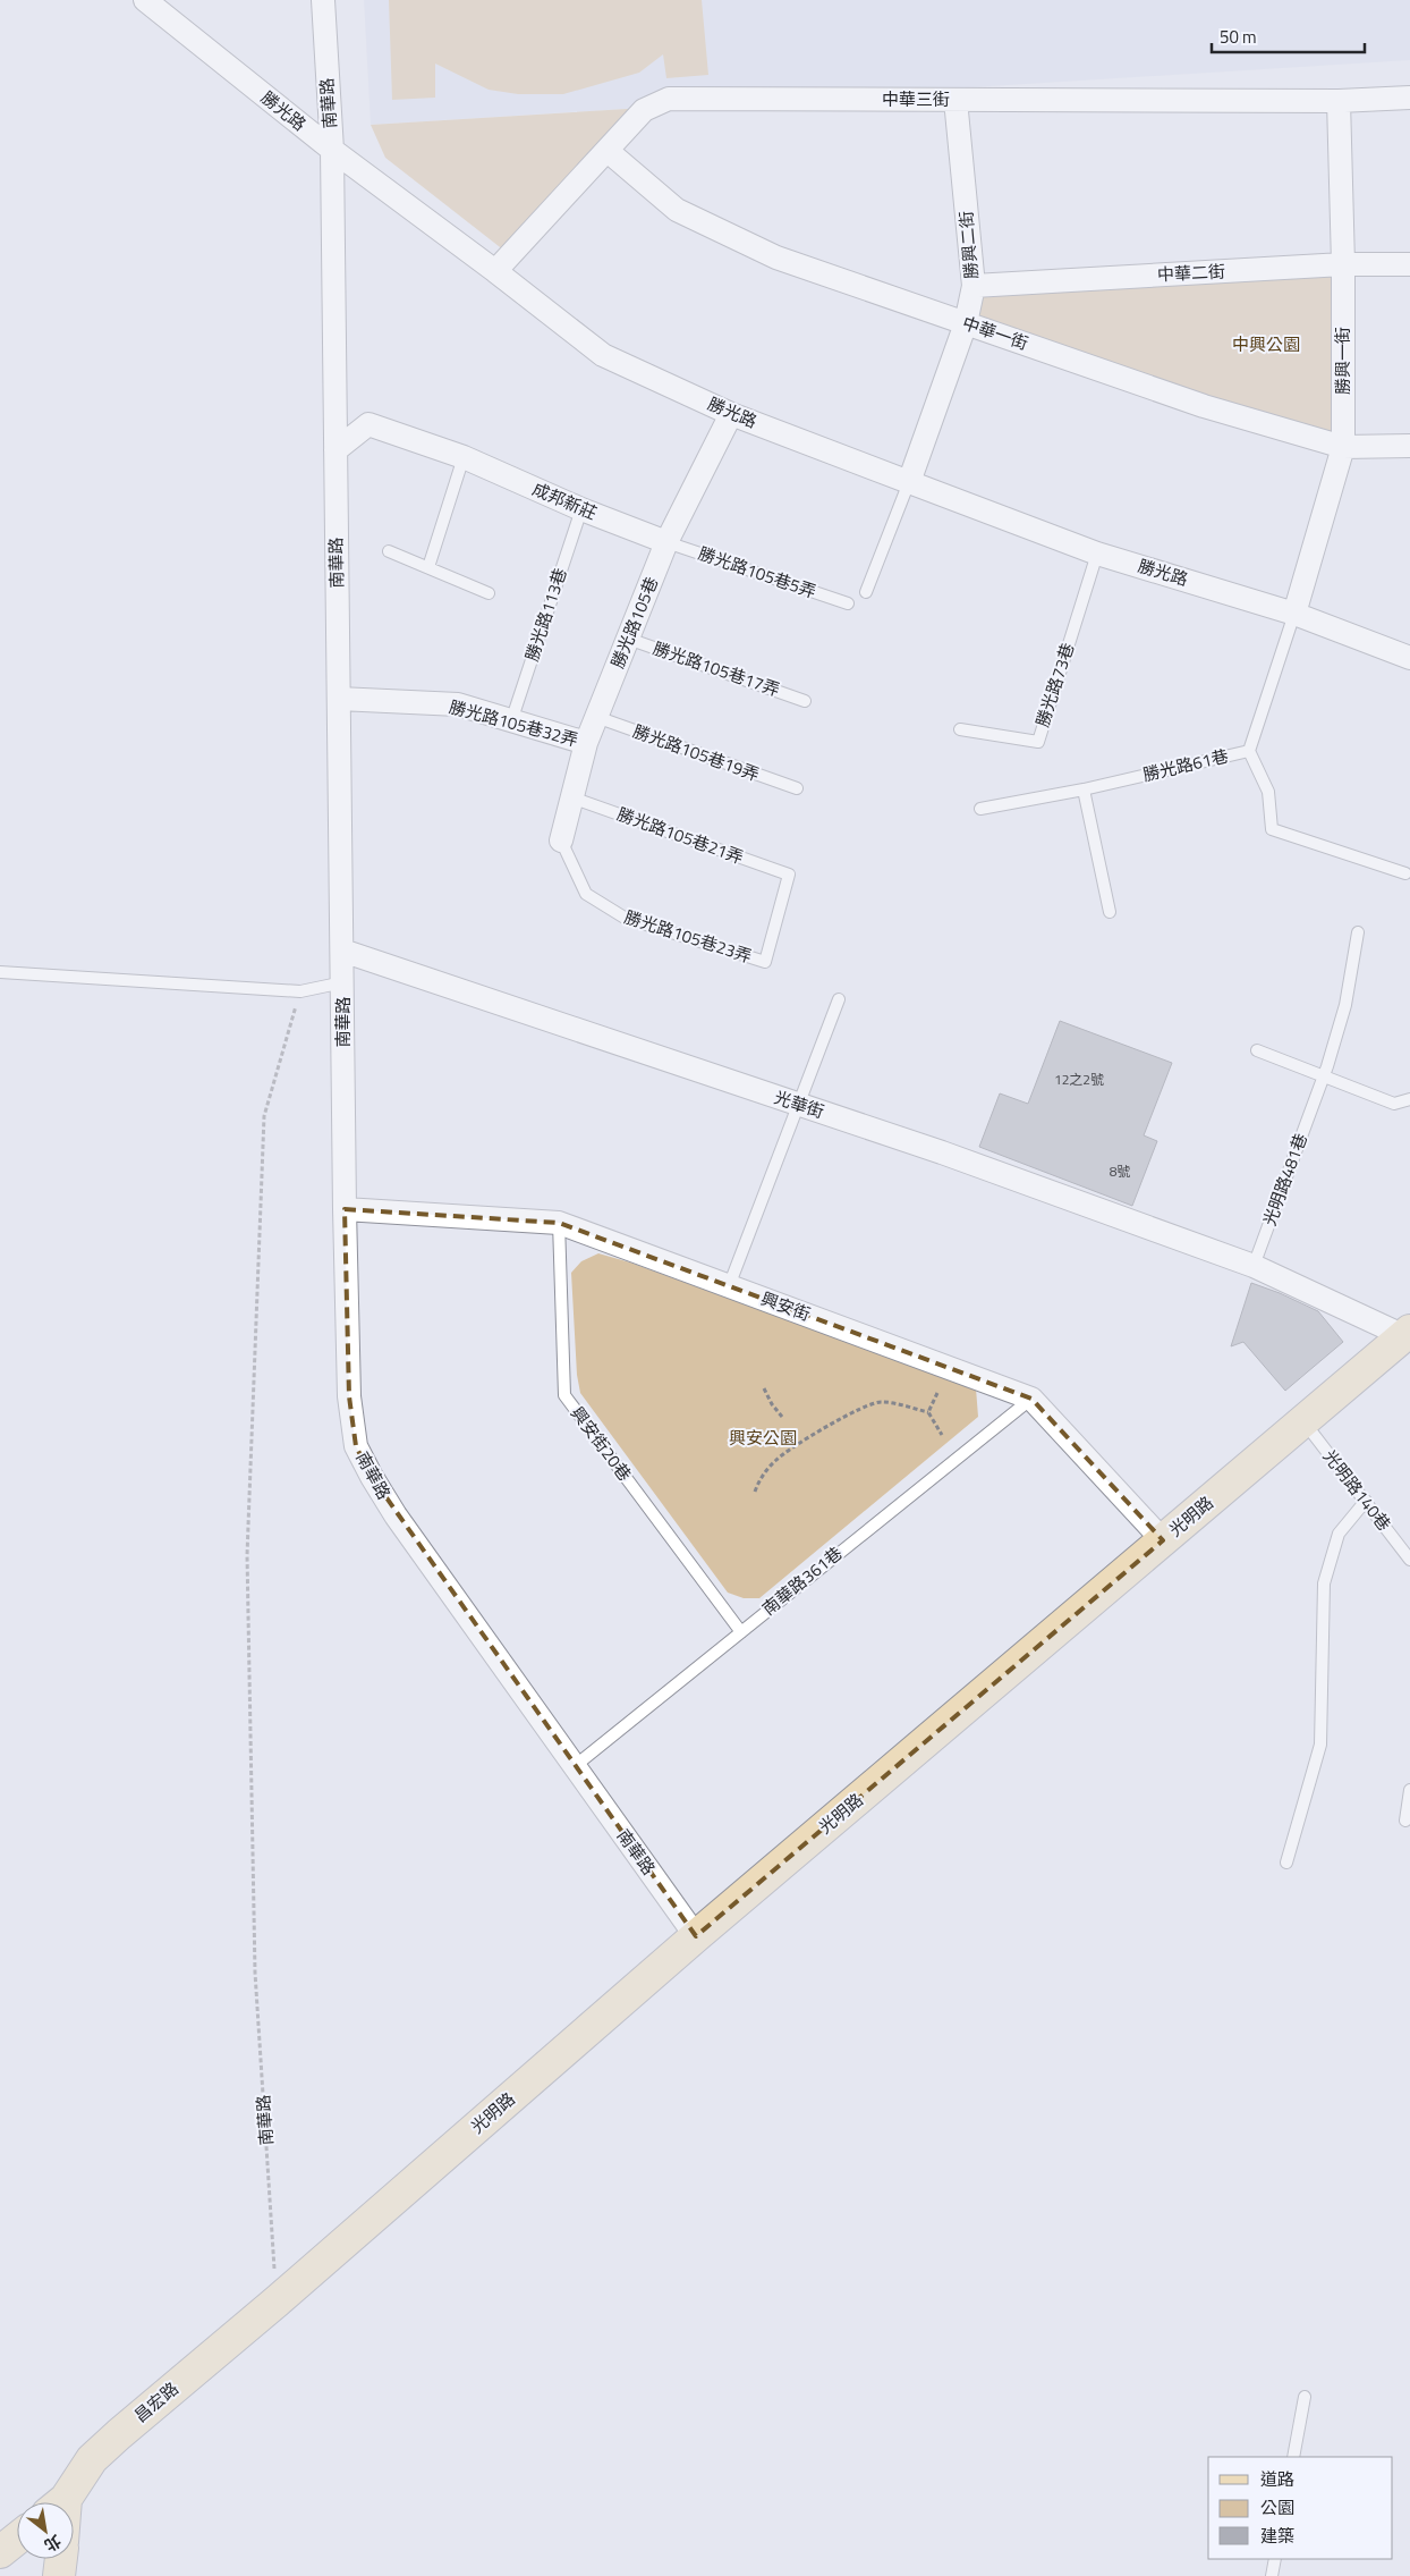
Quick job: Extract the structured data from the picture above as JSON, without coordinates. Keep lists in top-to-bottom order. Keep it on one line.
{"streets":{"main road":["光明路","昌宏路"],"street":["中華三街","南華路","勝光路","勝興二街","中華二街","中華一街","勝興一街","成邦新莊","勝光路105巷","勝光路105巷32弄","光華街","興安街"],"lane":["勝光路105巷5弄","勝光路113巷","勝光路105巷17弄","勝光路73巷","勝光路105巷19弄","勝光路61巷","勝光路105巷21弄","勝光路105巷23弄","光明路481巷","興安街20巷","光明路140巷","南華路361巷"]},"crossings":[["中華三街","勝光路"],["中華三街","勝興二街"],["中華三街","中華一街"],["中華三街","勝興一街"],["南華路","勝光路"],["南華路","成邦新莊"],["南華路","勝光路105巷32弄"],["南華路","光華街"],["南華路","興安街"],["南華路","光明路"],["南華路","南華路361巷"],["南華路","昌宏路"],["勝光路","勝興二街"],["勝光路","勝興一街"],["勝光路","勝光路105巷"],["勝光路","勝光路73巷"],["勝光路","勝光路61巷"],["勝興二街","中華二街"],["勝興二街","中華一街"],["中華二街","勝興一街"],["中華一街","勝興一街"],["勝興一街","勝光路61巷"],["成邦新莊","勝光路105巷5弄"],["成邦新莊","勝光路113巷"],["成邦新莊","勝光路105巷"],["勝光路105巷5弄","勝光路105巷"],["勝光路113巷","勝光路105巷32弄"],["勝光路105巷","勝光路105巷17弄"],["勝光路105巷","勝光路105巷32弄"],["勝光路105巷","勝光路105巷19弄"],["勝光路105巷","勝光路105巷21弄"],["勝光路105巷","勝光路105巷23弄"],["勝光路105巷21弄","勝光路105巷23弄"],["光華街","光明路481巷"],["興安街","興安街20巷"],["興安街","光明路"],["興安街","南華路361巷"],["興安街20巷","南華路361巷"],["光明路140巷","光明路"],["光明路","昌宏路"]],"parks":["中興公園","興安公園"],"house_numbers":["12之2號","8號"],"legend":["道路","公園","建築"],"scale_bar":"50 m","north":"bottom right"}
